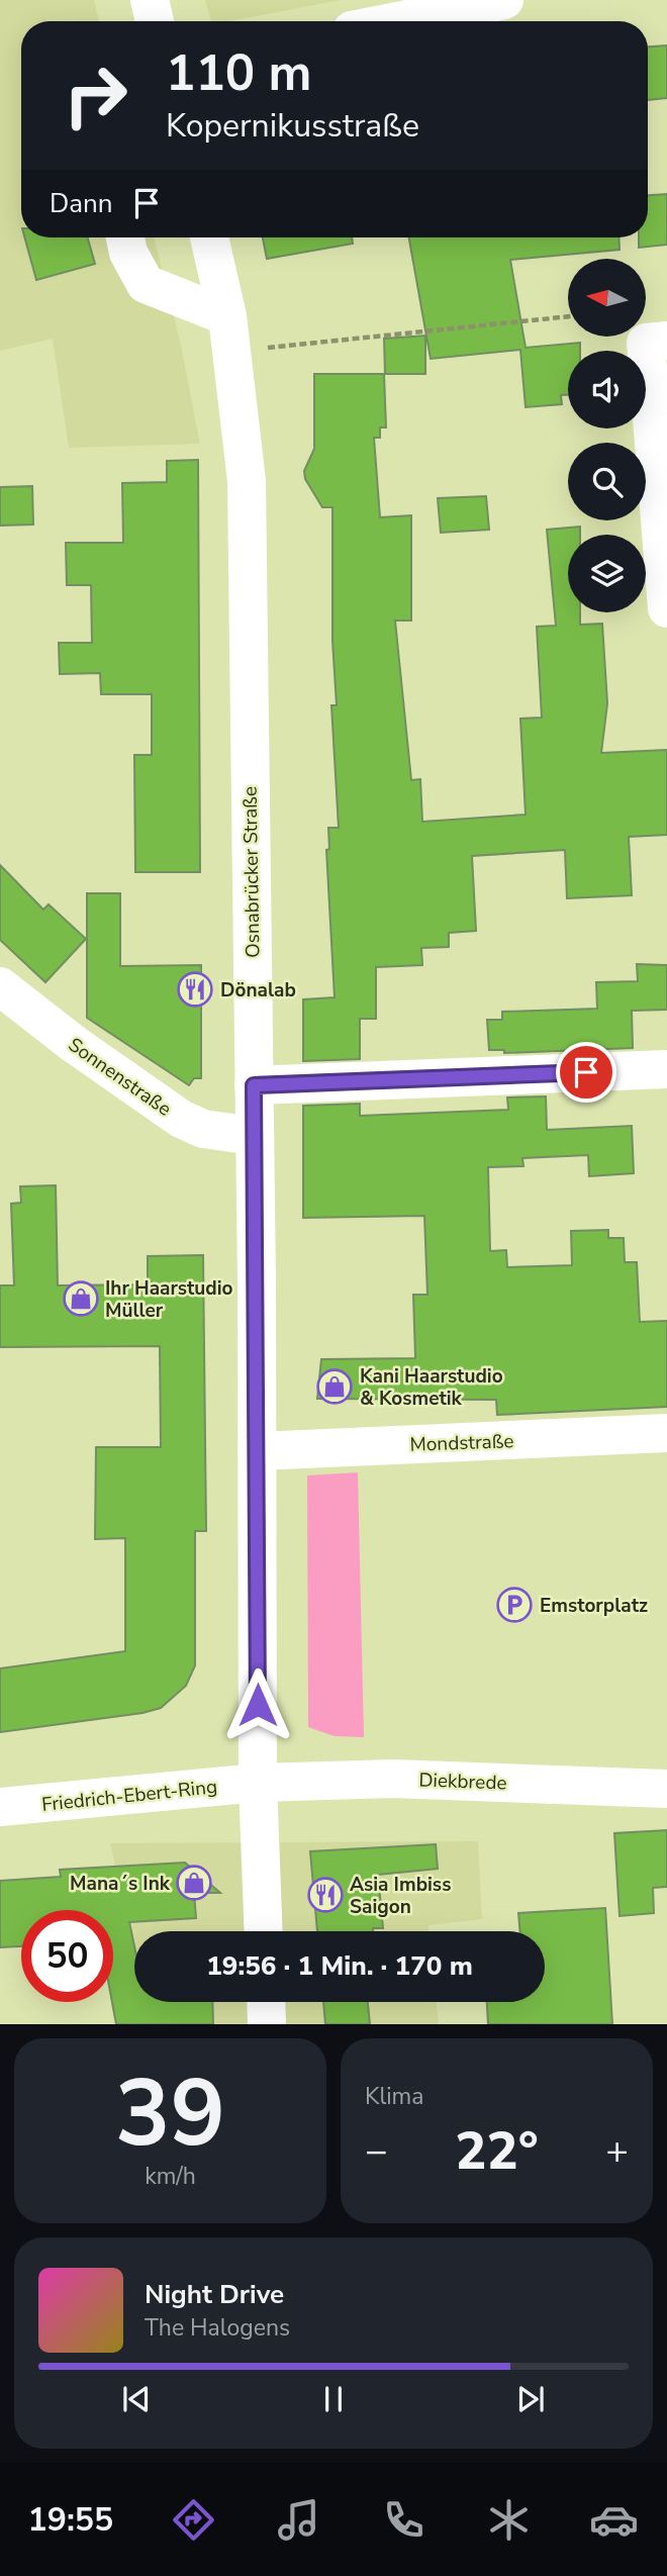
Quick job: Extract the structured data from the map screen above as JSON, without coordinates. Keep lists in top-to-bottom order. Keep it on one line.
{"streets":{"street":["Osnabrücker Straße","Sonnenstraße","Mondstraße","Diekbrede","Friedrich-Ebert-Ring"]},"crossings":[["Osnabrücker Straße","Sonnenstraße"],["Osnabrücker Straße","Mondstraße"],["Osnabrücker Straße","Diekbrede"],["Osnabrücker Straße","Friedrich-Ebert-Ring"],["Diekbrede","Friedrich-Ebert-Ring"]],"places":{"restaurant":["Dönalab","Asia Imbiss Saigon"],"shop":["Ihr Haarstudio Müller","Kani Haarstudio & Kosmetik","Mana´s Ink"],"parking":["Emstorplatz"]},"north":"left","page":{"turn":["110 m","Kopernikusstraße"],"then":"Dann","limit":"50","trip":"19:56 · 1 Min. · 170 m","tile":[["39","km/h"],"Klima"],"heat":["−","22°","+"],"song":["Night Drive","The Halogens"],"tabs":"19:55"}}
